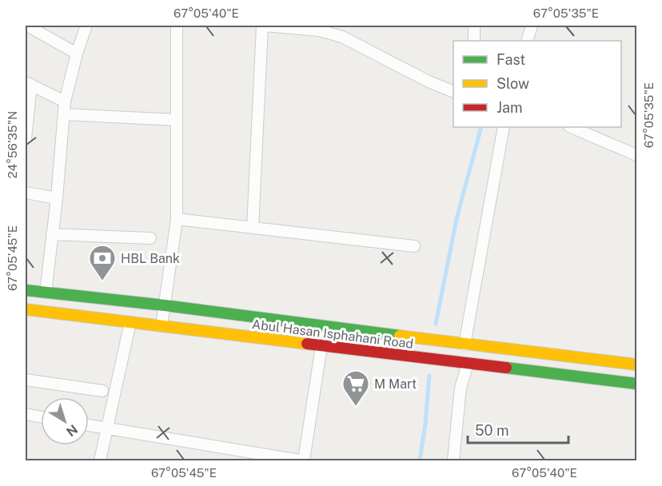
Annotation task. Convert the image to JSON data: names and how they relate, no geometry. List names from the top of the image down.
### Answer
{
  "streets": {
    "main road": ["Abul Hasan Isphahani Road"]
  },
  "places": {
    "bank": ["HBL Bank"],
    "supermarket": ["M Mart"]
  },
  "legend": ["Fast", "Slow", "Jam"],
  "scale_bar": "50 m",
  "north": "bottom right",
  "coordinates": [
    "67°05'40\"E",
    "67°05'35\"E",
    "24°56'35\"N",
    "67°05'45\"E"
  ]
}
